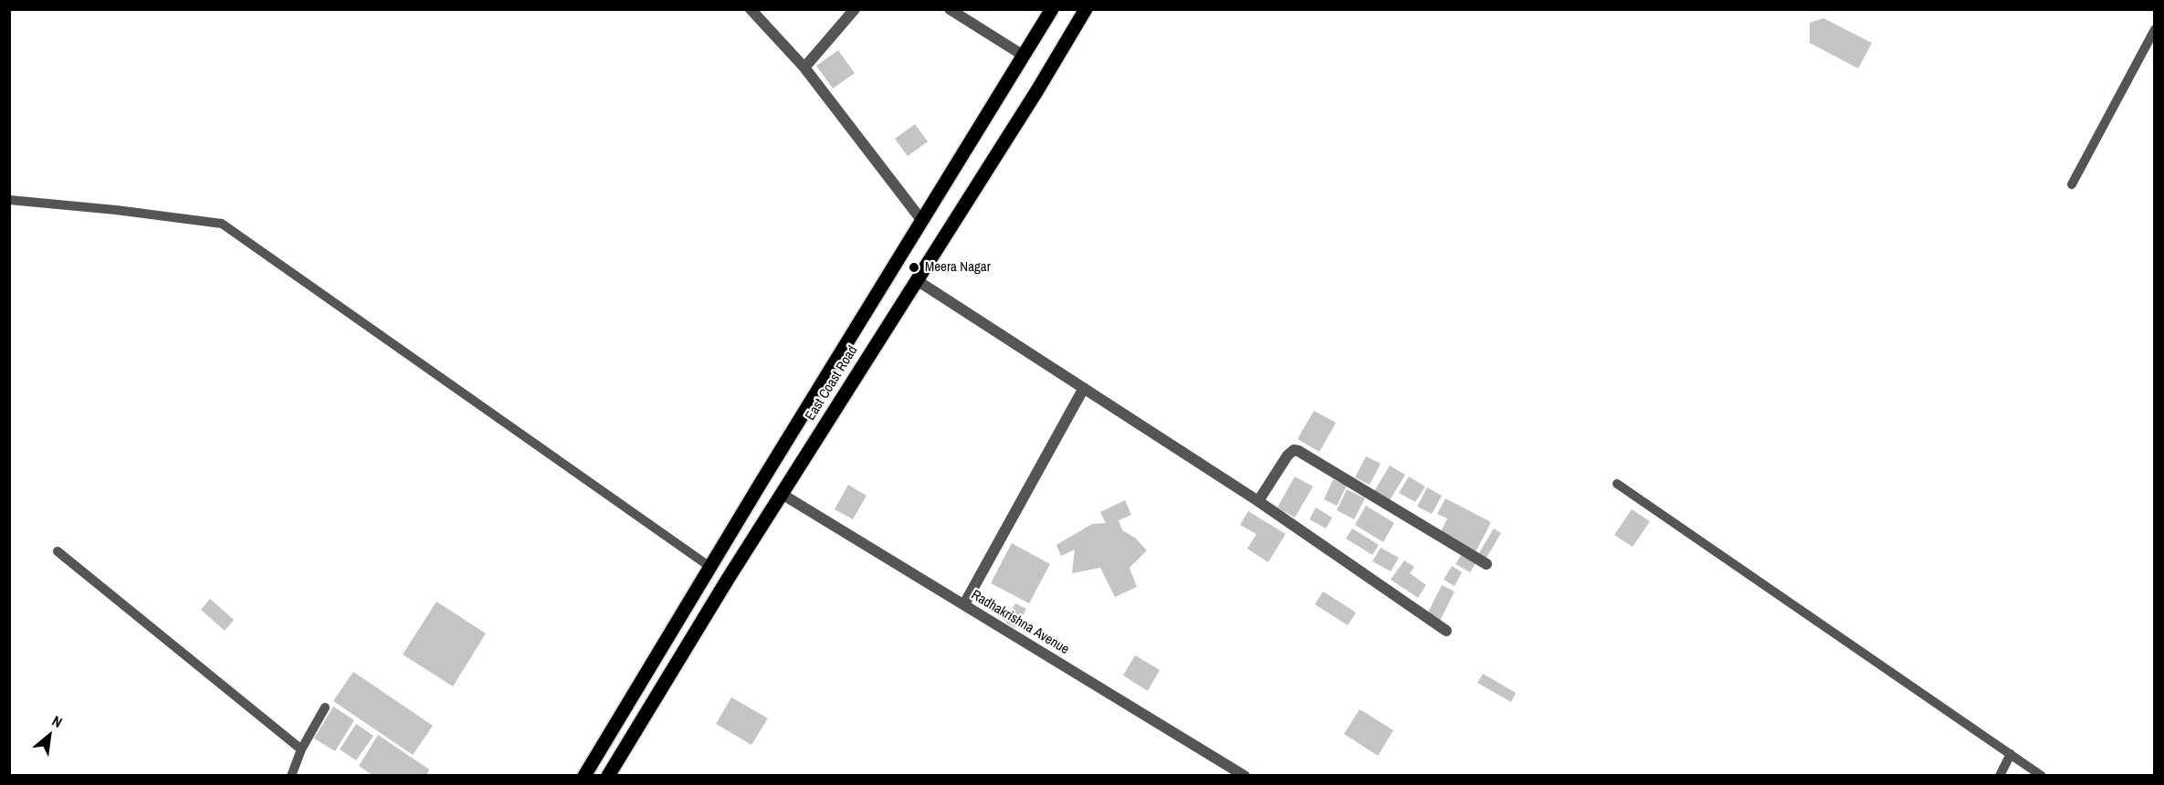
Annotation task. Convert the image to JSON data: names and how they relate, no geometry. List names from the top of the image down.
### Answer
{
  "streets": {
    "main road": ["East Coast Road"],
    "street": ["Radhakrishna Avenue"]
  },
  "crossings": [
    ["East Coast Road", "Radhakrishna Avenue"]
  ],
  "places": ["Meera Nagar"],
  "north": "top right"
}
